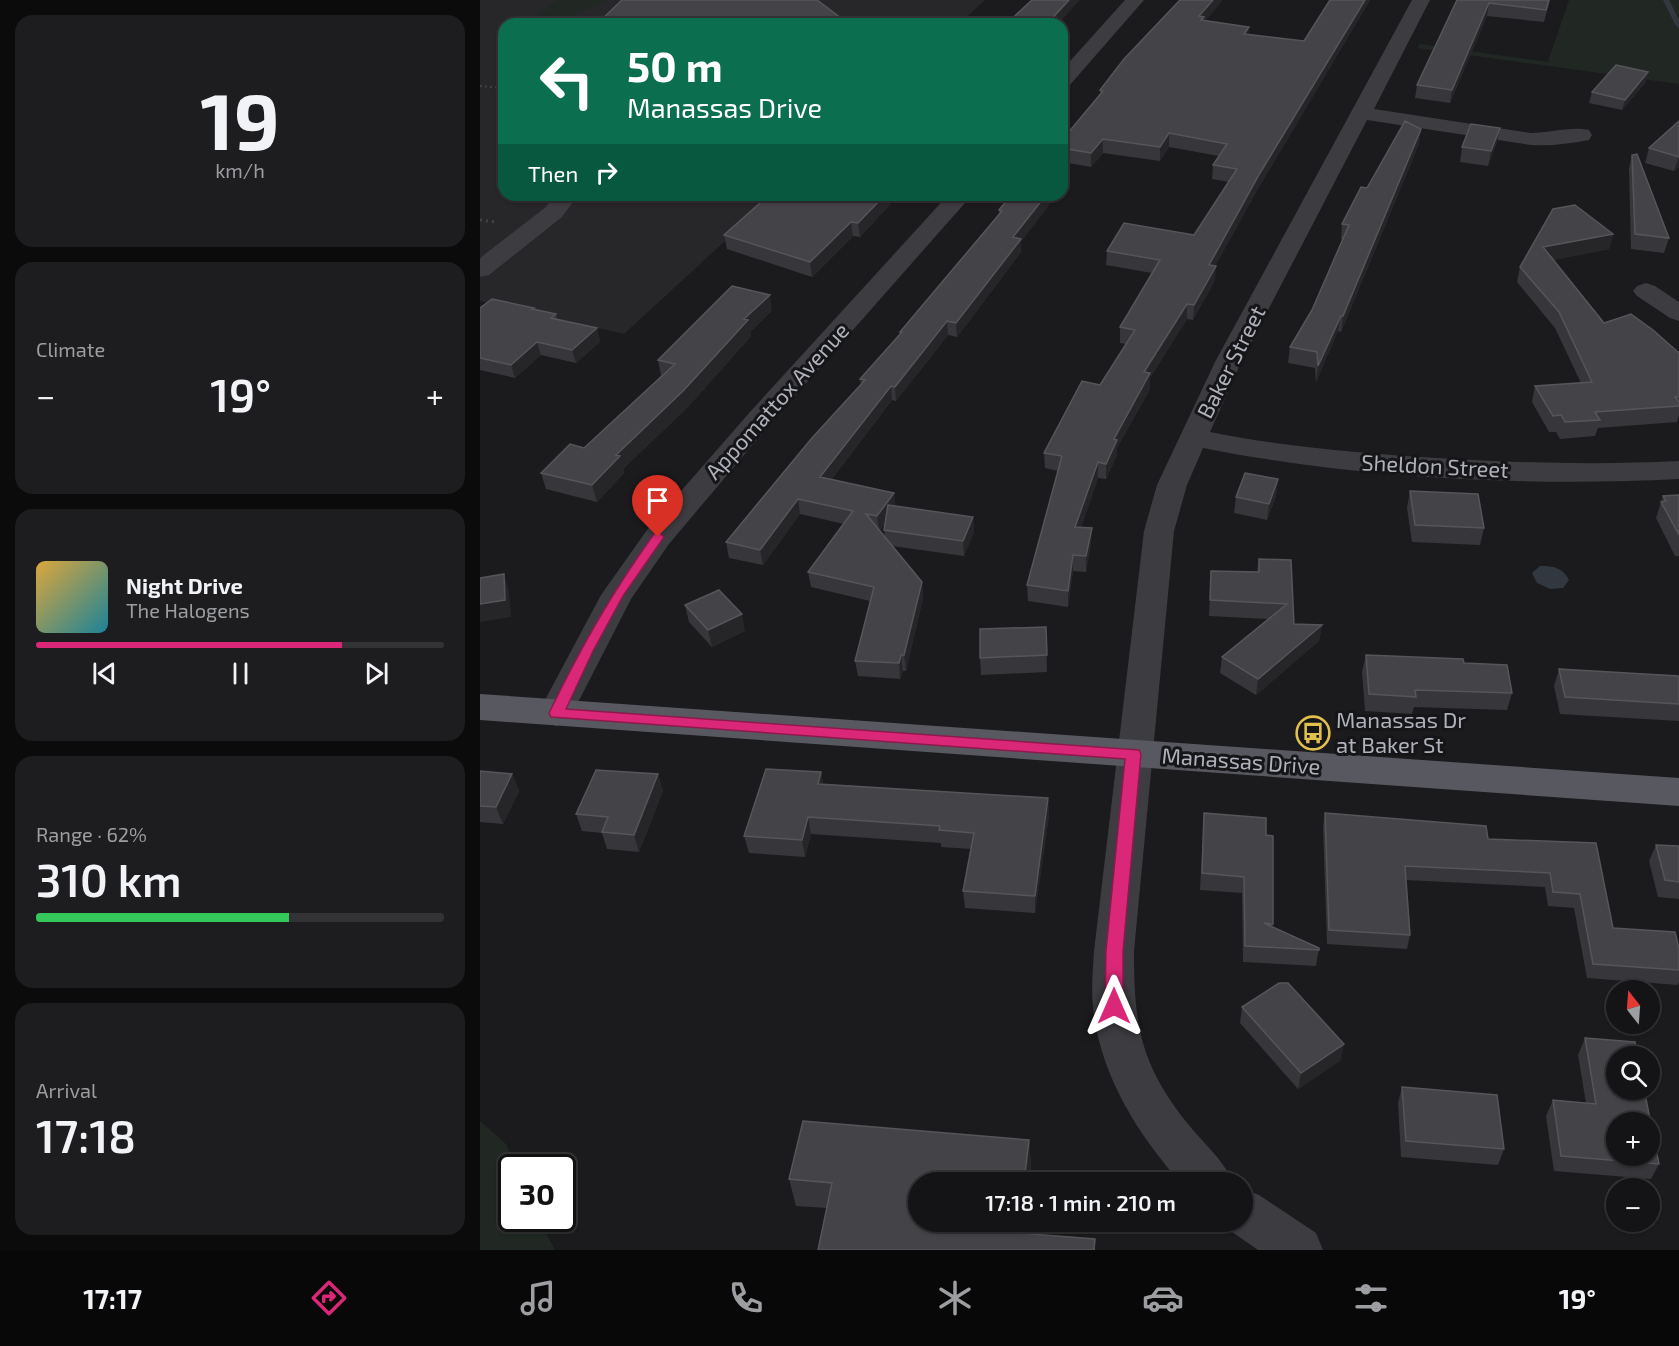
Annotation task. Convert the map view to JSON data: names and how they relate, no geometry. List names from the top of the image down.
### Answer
{
  "streets": {
    "main road": ["Manassas Drive"],
    "street": ["Baker Street", "Appomattox Avenue", "Sheldon Street"]
  },
  "crossings": [
    ["Baker Street", "Sheldon Street"],
    ["Baker Street", "Manassas Drive"],
    ["Appomattox Avenue", "Manassas Drive"]
  ],
  "places": {
    "bus stop": ["Manassas Dr at Baker St"]
  },
  "north": "top",
  "page": {
    "tile": [
      ["19", "km/h"],
      "Climate",
      ["Range · 62%", "310 km"],
      ["Arrival", "17:18"]
    ],
    "turn": ["50 m", "Manassas Drive"],
    "then": "Then",
    "heat": ["−", "19°", "+"],
    "song": ["Night Drive", "The Halogens"],
    "map_buttons": ["+", "−"],
    "limit": "30",
    "trip": "17:18 · 1 min · 210 m",
    "tabs": ["17:17", "19°"]
  }
}
